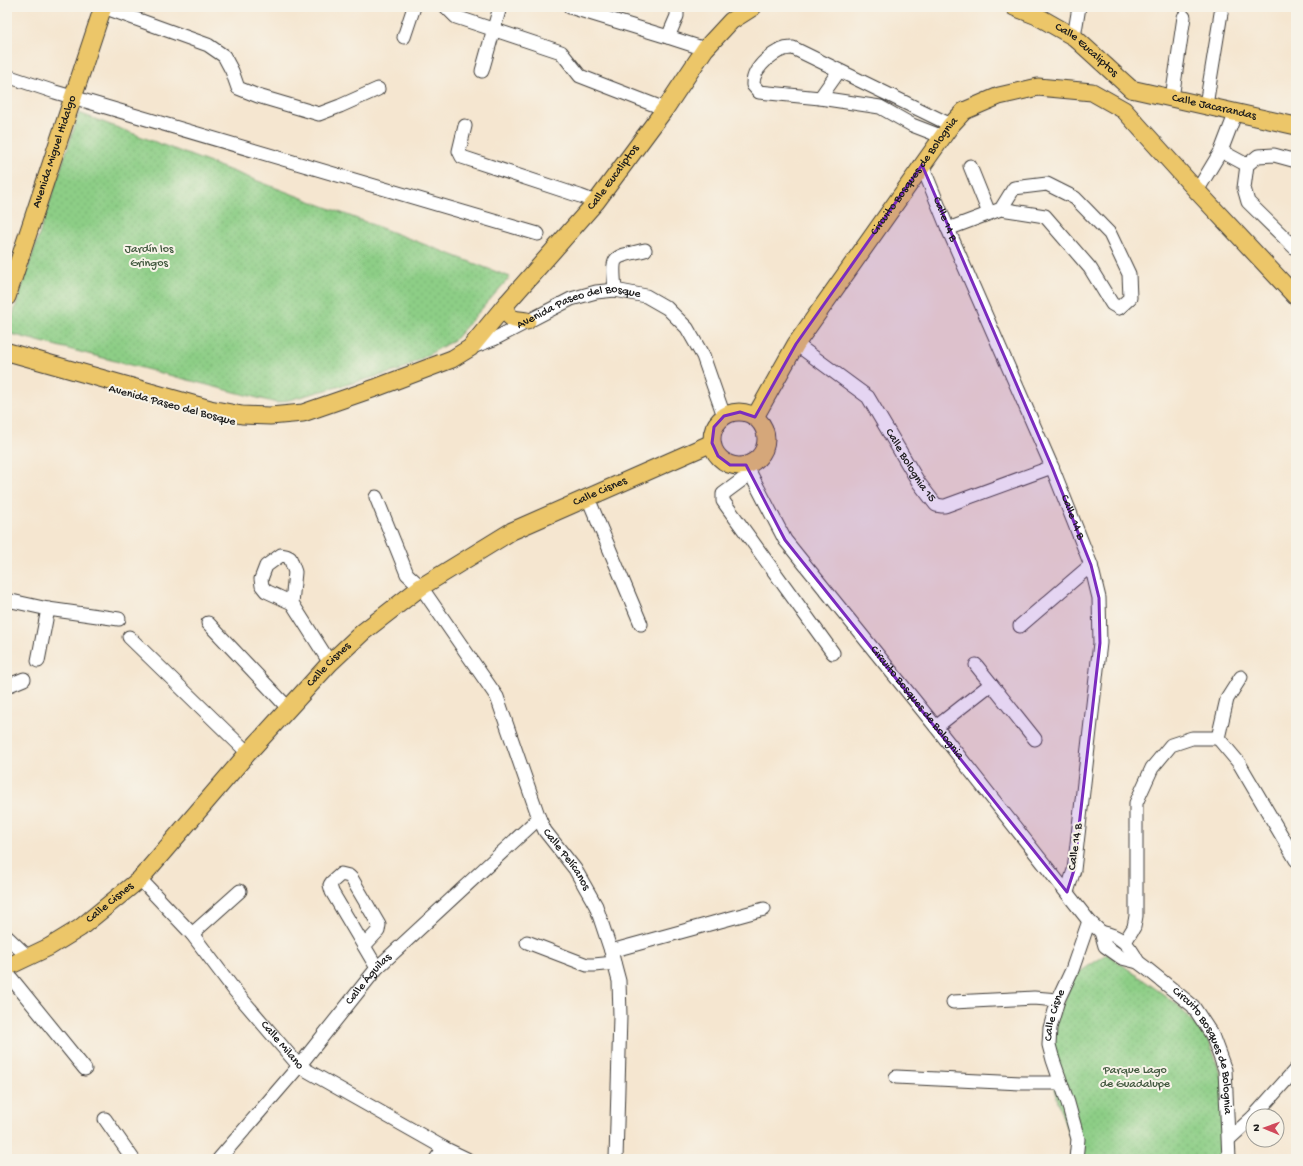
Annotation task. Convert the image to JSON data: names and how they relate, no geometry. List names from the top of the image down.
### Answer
{
  "streets": {
    "main road": [
      "Calle Eucaliptos",
      "Calle Jacarandas",
      "Avenida Miguel Hidalgo",
      "Circuito Bosques de Bolognia",
      "Avenida Paseo del Bosque",
      "Calle Cisnes"
    ],
    "street": [
      "Calle 14 B",
      "Calle Bolognia 15",
      "Calle Pelícanos",
      "Calle Águilas",
      "Calle Cisne",
      "Calle Milano"
    ]
  },
  "crossings": [
    ["Calle Eucaliptos", "Calle Jacarandas"],
    ["Calle Eucaliptos", "Avenida Paseo del Bosque"],
    ["Circuito Bosques de Bolognia", "Calle 14 B"],
    ["Circuito Bosques de Bolognia", "Avenida Paseo del Bosque"],
    ["Circuito Bosques de Bolognia", "Calle Bolognia 15"],
    ["Circuito Bosques de Bolognia", "Calle Cisnes"],
    ["Circuito Bosques de Bolognia", "Calle Cisne"],
    ["Calle 14 B", "Calle Bolognia 15"],
    ["Avenida Paseo del Bosque", "Calle Cisnes"],
    ["Calle Cisnes", "Calle Pelícanos"],
    ["Calle Cisnes", "Calle Milano"],
    ["Calle Pelícanos", "Calle Águilas"],
    ["Calle Águilas", "Calle Milano"]
  ],
  "parks": ["Jardín los Gringos", "Parque Lago de Guadalupe"],
  "north": "left"
}
